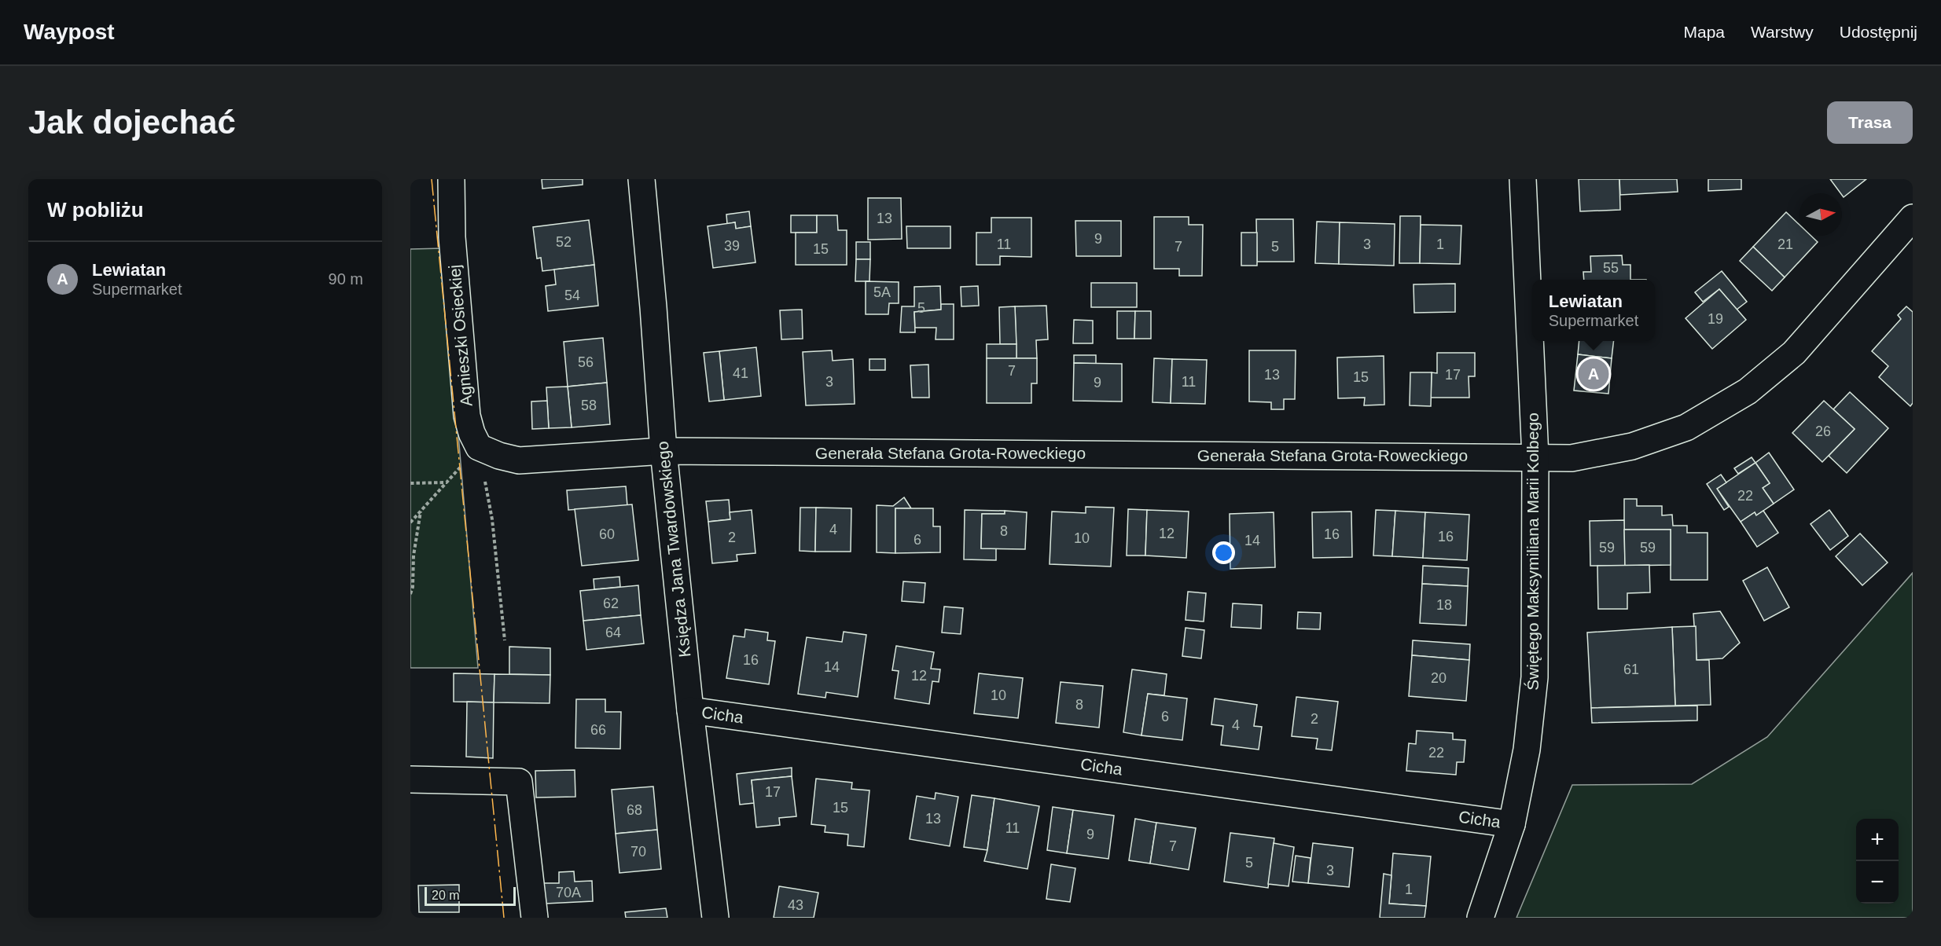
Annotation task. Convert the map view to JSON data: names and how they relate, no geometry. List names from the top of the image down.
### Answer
{
  "streets": {
    "street": [
      "Agnieszki Osieckiej",
      "Generała Stefana Grota-Roweckiego",
      "Księdza Jana Twardowskiego",
      "Świętego Maksymiliana Marii Kolbego",
      "Cicha"
    ]
  },
  "crossings": [
    ["Agnieszki Osieckiej", "Generała Stefana Grota-Roweckiego"],
    ["Generała Stefana Grota-Roweckiego", "Księdza Jana Twardowskiego"],
    ["Generała Stefana Grota-Roweckiego", "Świętego Maksymiliana Marii Kolbego"],
    ["Księdza Jana Twardowskiego", "Cicha"],
    ["Świętego Maksymiliana Marii Kolbego", "Cicha"]
  ],
  "house_numbers": [
    "13",
    "9",
    "52",
    "11",
    "3",
    "1",
    "21",
    "39",
    "7",
    "5",
    "15",
    "55",
    "5A",
    "54",
    "5",
    "19",
    "56",
    "7",
    "41",
    "13",
    "17",
    "15",
    "3",
    "11",
    "9",
    "58",
    "26",
    "22",
    "4",
    "8",
    "12",
    "60",
    "16",
    "16",
    "2",
    "10",
    "6",
    "14",
    "59",
    "59",
    "62",
    "18",
    "64",
    "16",
    "14",
    "61",
    "12",
    "20",
    "10",
    "8",
    "6",
    "2",
    "4",
    "66",
    "22",
    "17",
    "15",
    "68",
    "13",
    "11",
    "9",
    "7",
    "70",
    "5",
    "3",
    "1",
    "70A",
    "43"
  ],
  "scale_bar": "20 m",
  "north": "right",
  "page": {
    "header": "Waypost",
    "nav": ["Mapa", "Warstwy", "Udostępnij"],
    "buttons": "Trasa",
    "title": "Jak dojechać",
    "heading": "W pobliżu",
    "list": [
      {
        "mark": "A",
        "name": "Lewiatan",
        "note": "Supermarket",
        "value": "90 m"
      }
    ],
    "popup": ["Lewiatan", "Supermarket"],
    "pins": "A",
    "map_buttons": ["+", "−"],
    "scale": "20 m"
  }
}
